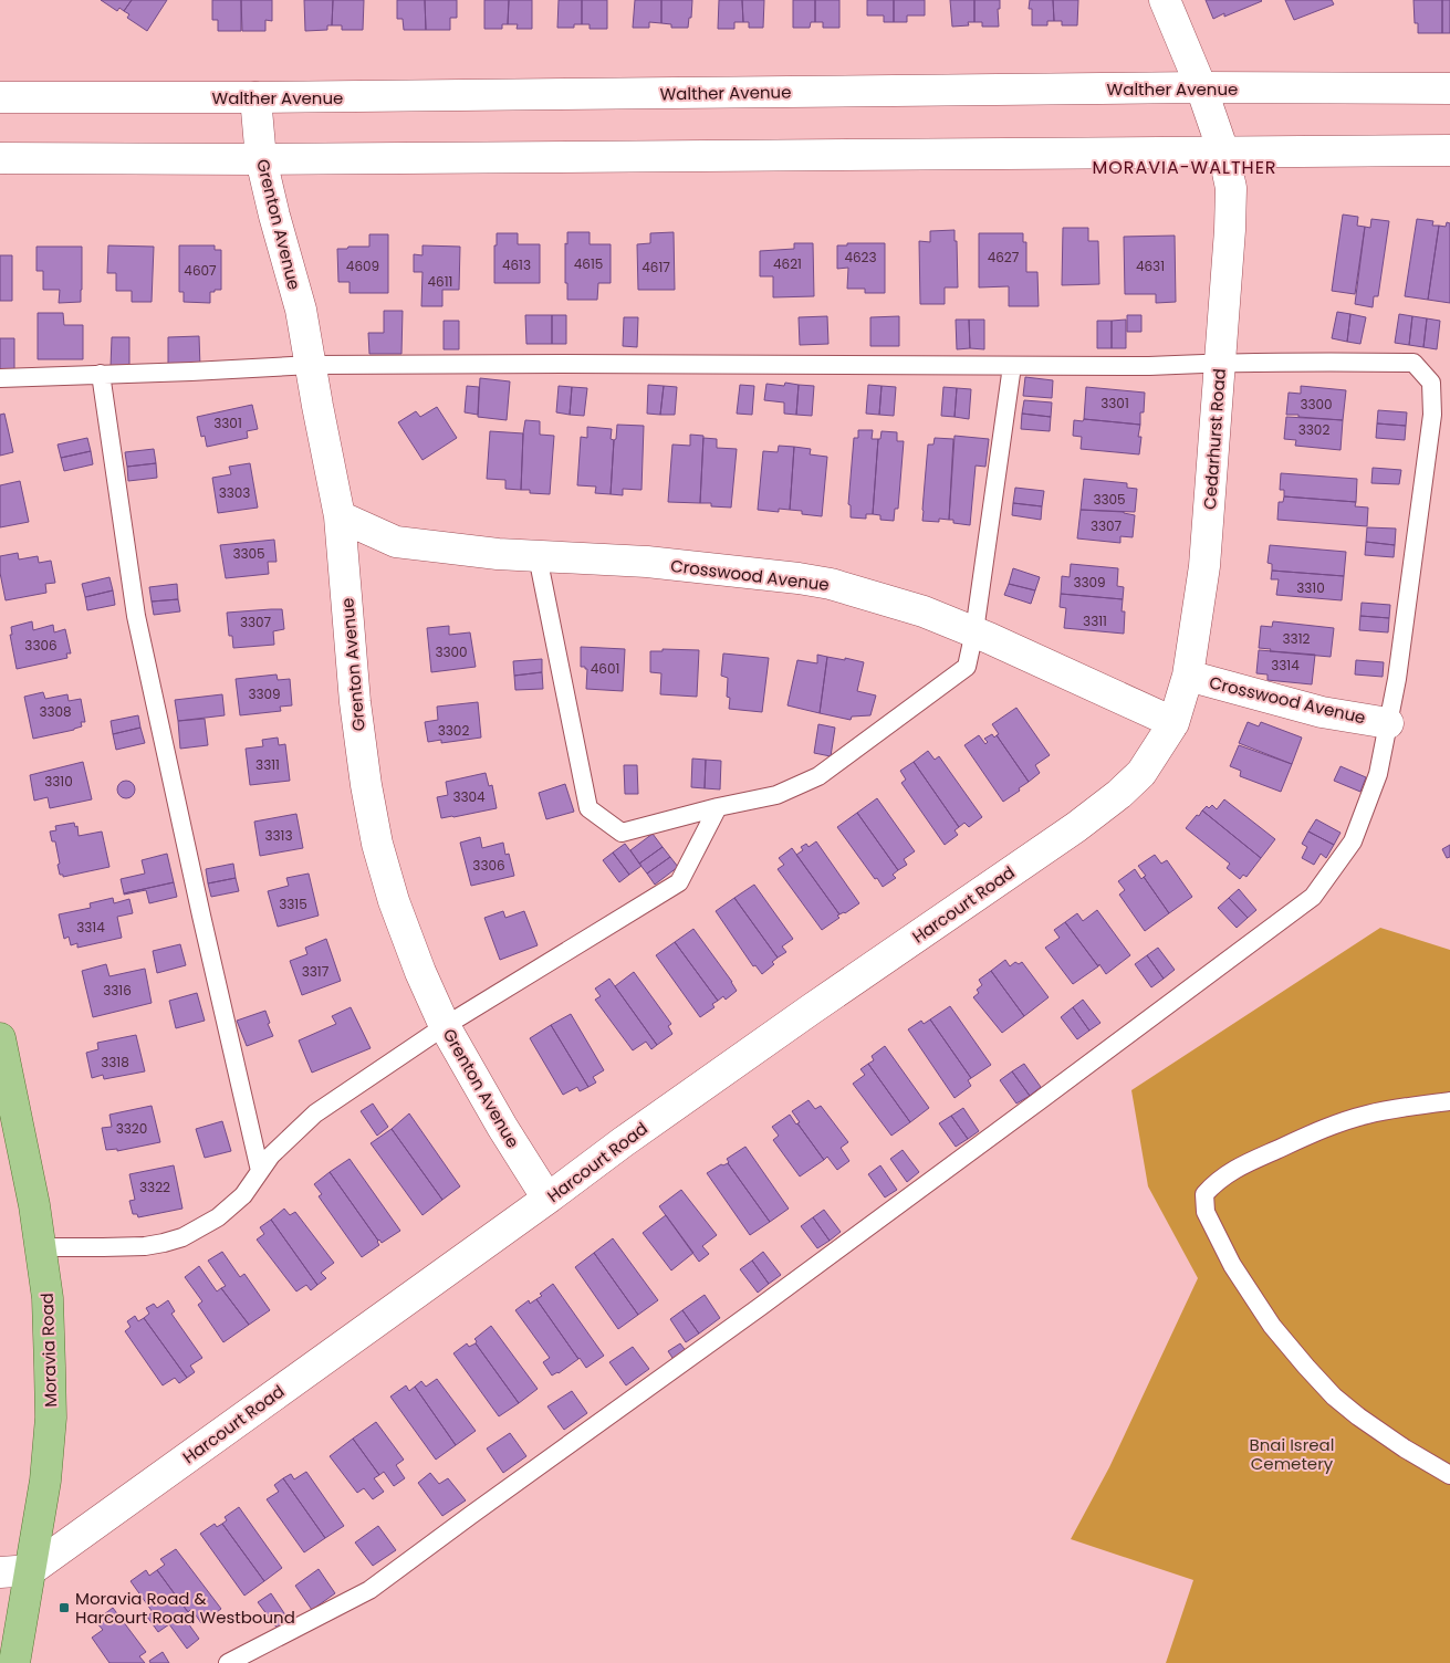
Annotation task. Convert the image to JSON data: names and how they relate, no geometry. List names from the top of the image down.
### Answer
{
  "streets": {
    "main road": ["Moravia Road"],
    "street": [
      "Walther Avenue",
      "Grenton Avenue",
      "Cedarhurst Road",
      "Crosswood Avenue",
      "Harcourt Road"
    ]
  },
  "crossings": [
    ["Walther Avenue", "Grenton Avenue"],
    ["Walther Avenue", "Cedarhurst Road"],
    ["Grenton Avenue", "Crosswood Avenue"],
    ["Grenton Avenue", "Harcourt Road"],
    ["Cedarhurst Road", "Crosswood Avenue"],
    ["Cedarhurst Road", "Harcourt Road"],
    ["Crosswood Avenue", "Harcourt Road"],
    ["Harcourt Road", "Moravia Road"]
  ],
  "districts": ["MORAVIA-WALTHER"],
  "parks": ["Bnai Isreal Cemetery"],
  "places": {
    "transit": ["Moravia Road & Harcourt Road Westbound"]
  },
  "house_numbers": [
    "4623",
    "4627",
    "4615",
    "4621",
    "4613",
    "4609",
    "4631",
    "4617",
    "4607",
    "4611",
    "3301",
    "3300",
    "3301",
    "3302",
    "3303",
    "3305",
    "3307",
    "3305",
    "3309",
    "3310",
    "3311",
    "3307",
    "3312",
    "3306",
    "3300",
    "3314",
    "4601",
    "3309",
    "3308",
    "3302",
    "3311",
    "3310",
    "3304",
    "3313",
    "3306",
    "3315",
    "3314",
    "3317",
    "3316",
    "3318",
    "3320",
    "3322"
  ]
}
